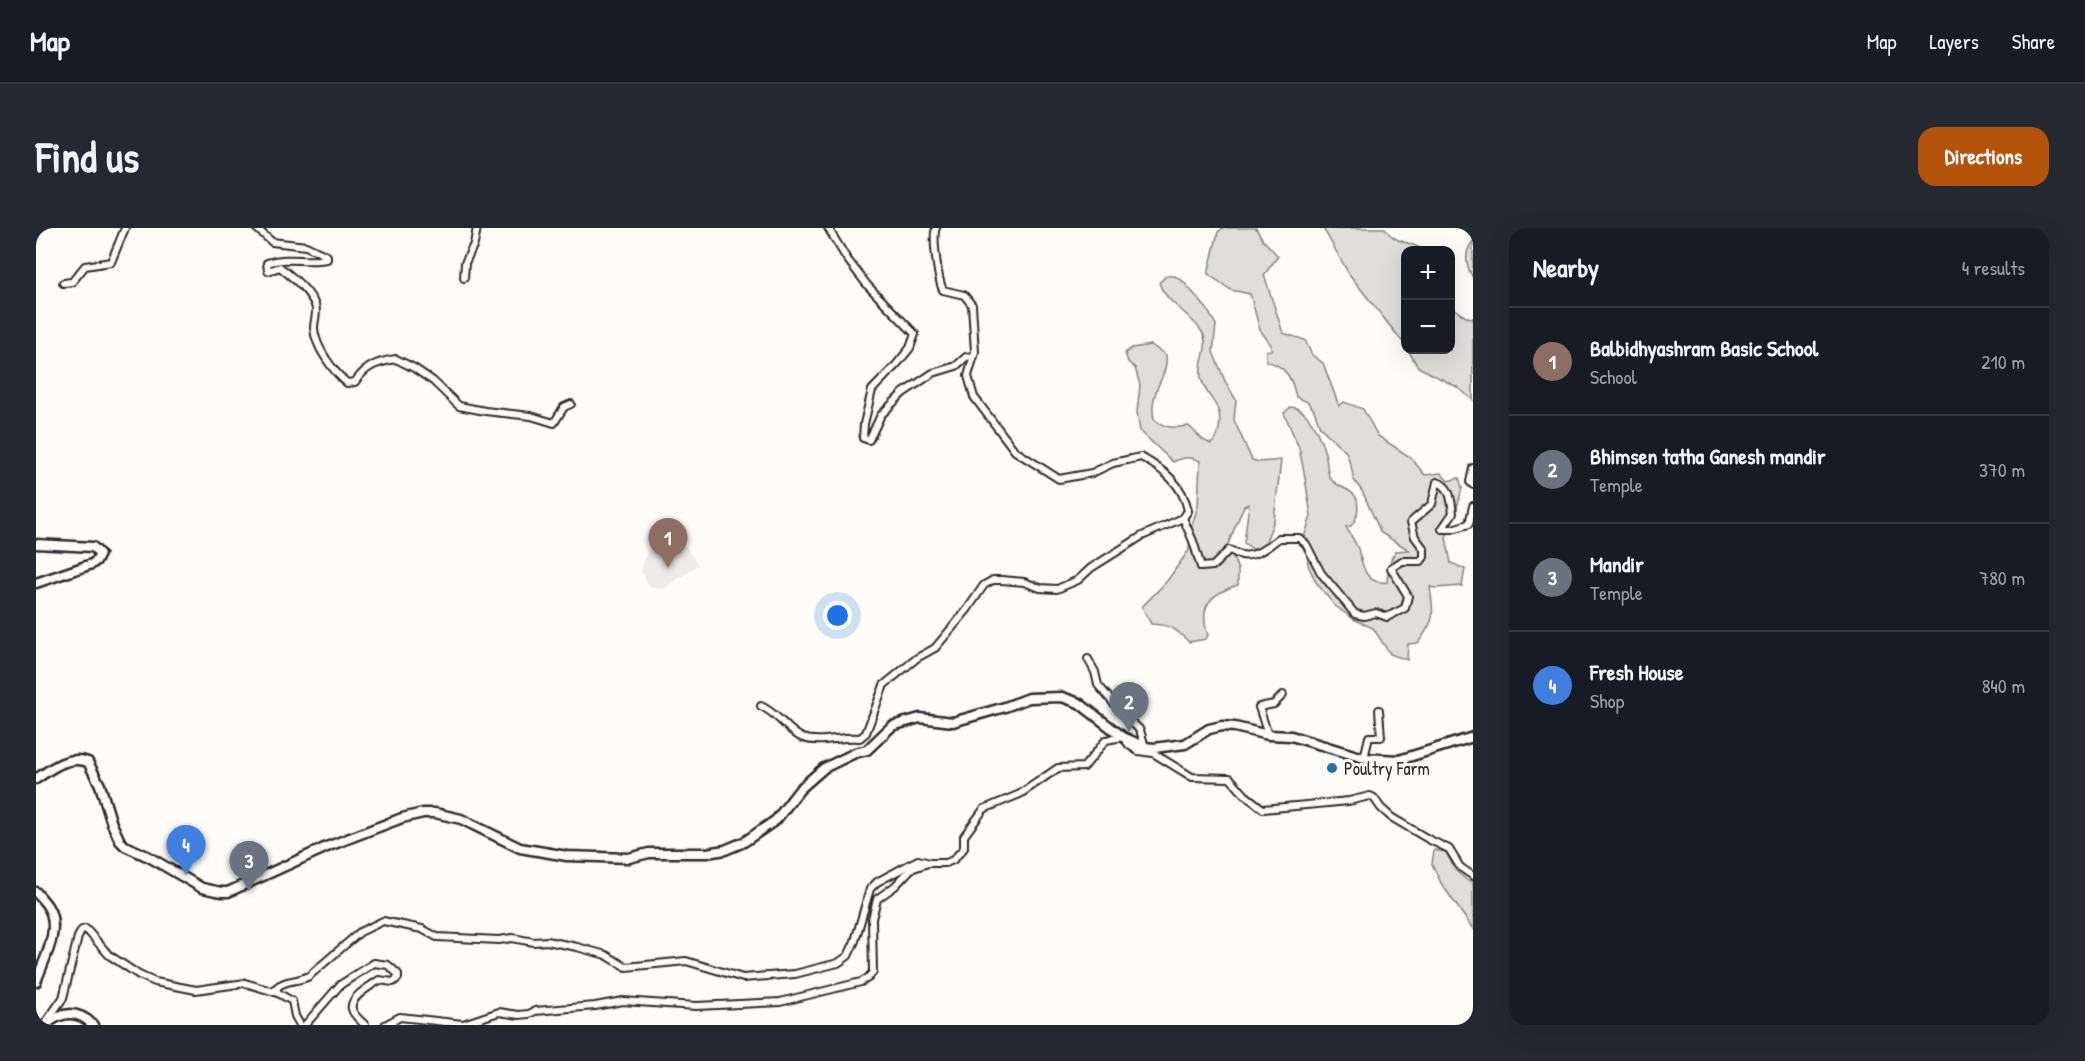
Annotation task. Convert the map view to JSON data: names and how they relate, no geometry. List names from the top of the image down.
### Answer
{
  "places": ["Poultry Farm"],
  "page": {
    "header": "Map",
    "nav": ["Map", "Layers", "Share"],
    "buttons": "Directions",
    "title": "Find us",
    "heading": ["Nearby", "4 results"],
    "map_buttons": ["+", "−"],
    "list": [
      {
        "mark": "1",
        "name": "Balbidhyashram Basic School",
        "note": "School",
        "value": "210 m"
      },
      {
        "mark": "2",
        "name": "Bhimsen tatha Ganesh mandir",
        "note": "Temple",
        "value": "370 m"
      },
      {
        "mark": "3",
        "name": "Mandir",
        "note": "Temple",
        "value": "780 m"
      },
      {
        "mark": "4",
        "name": "Fresh House",
        "note": "Shop",
        "value": "840 m"
      }
    ],
    "pins": [
      "1",
      "2",
      "4",
      "3"
    ]
  }
}
